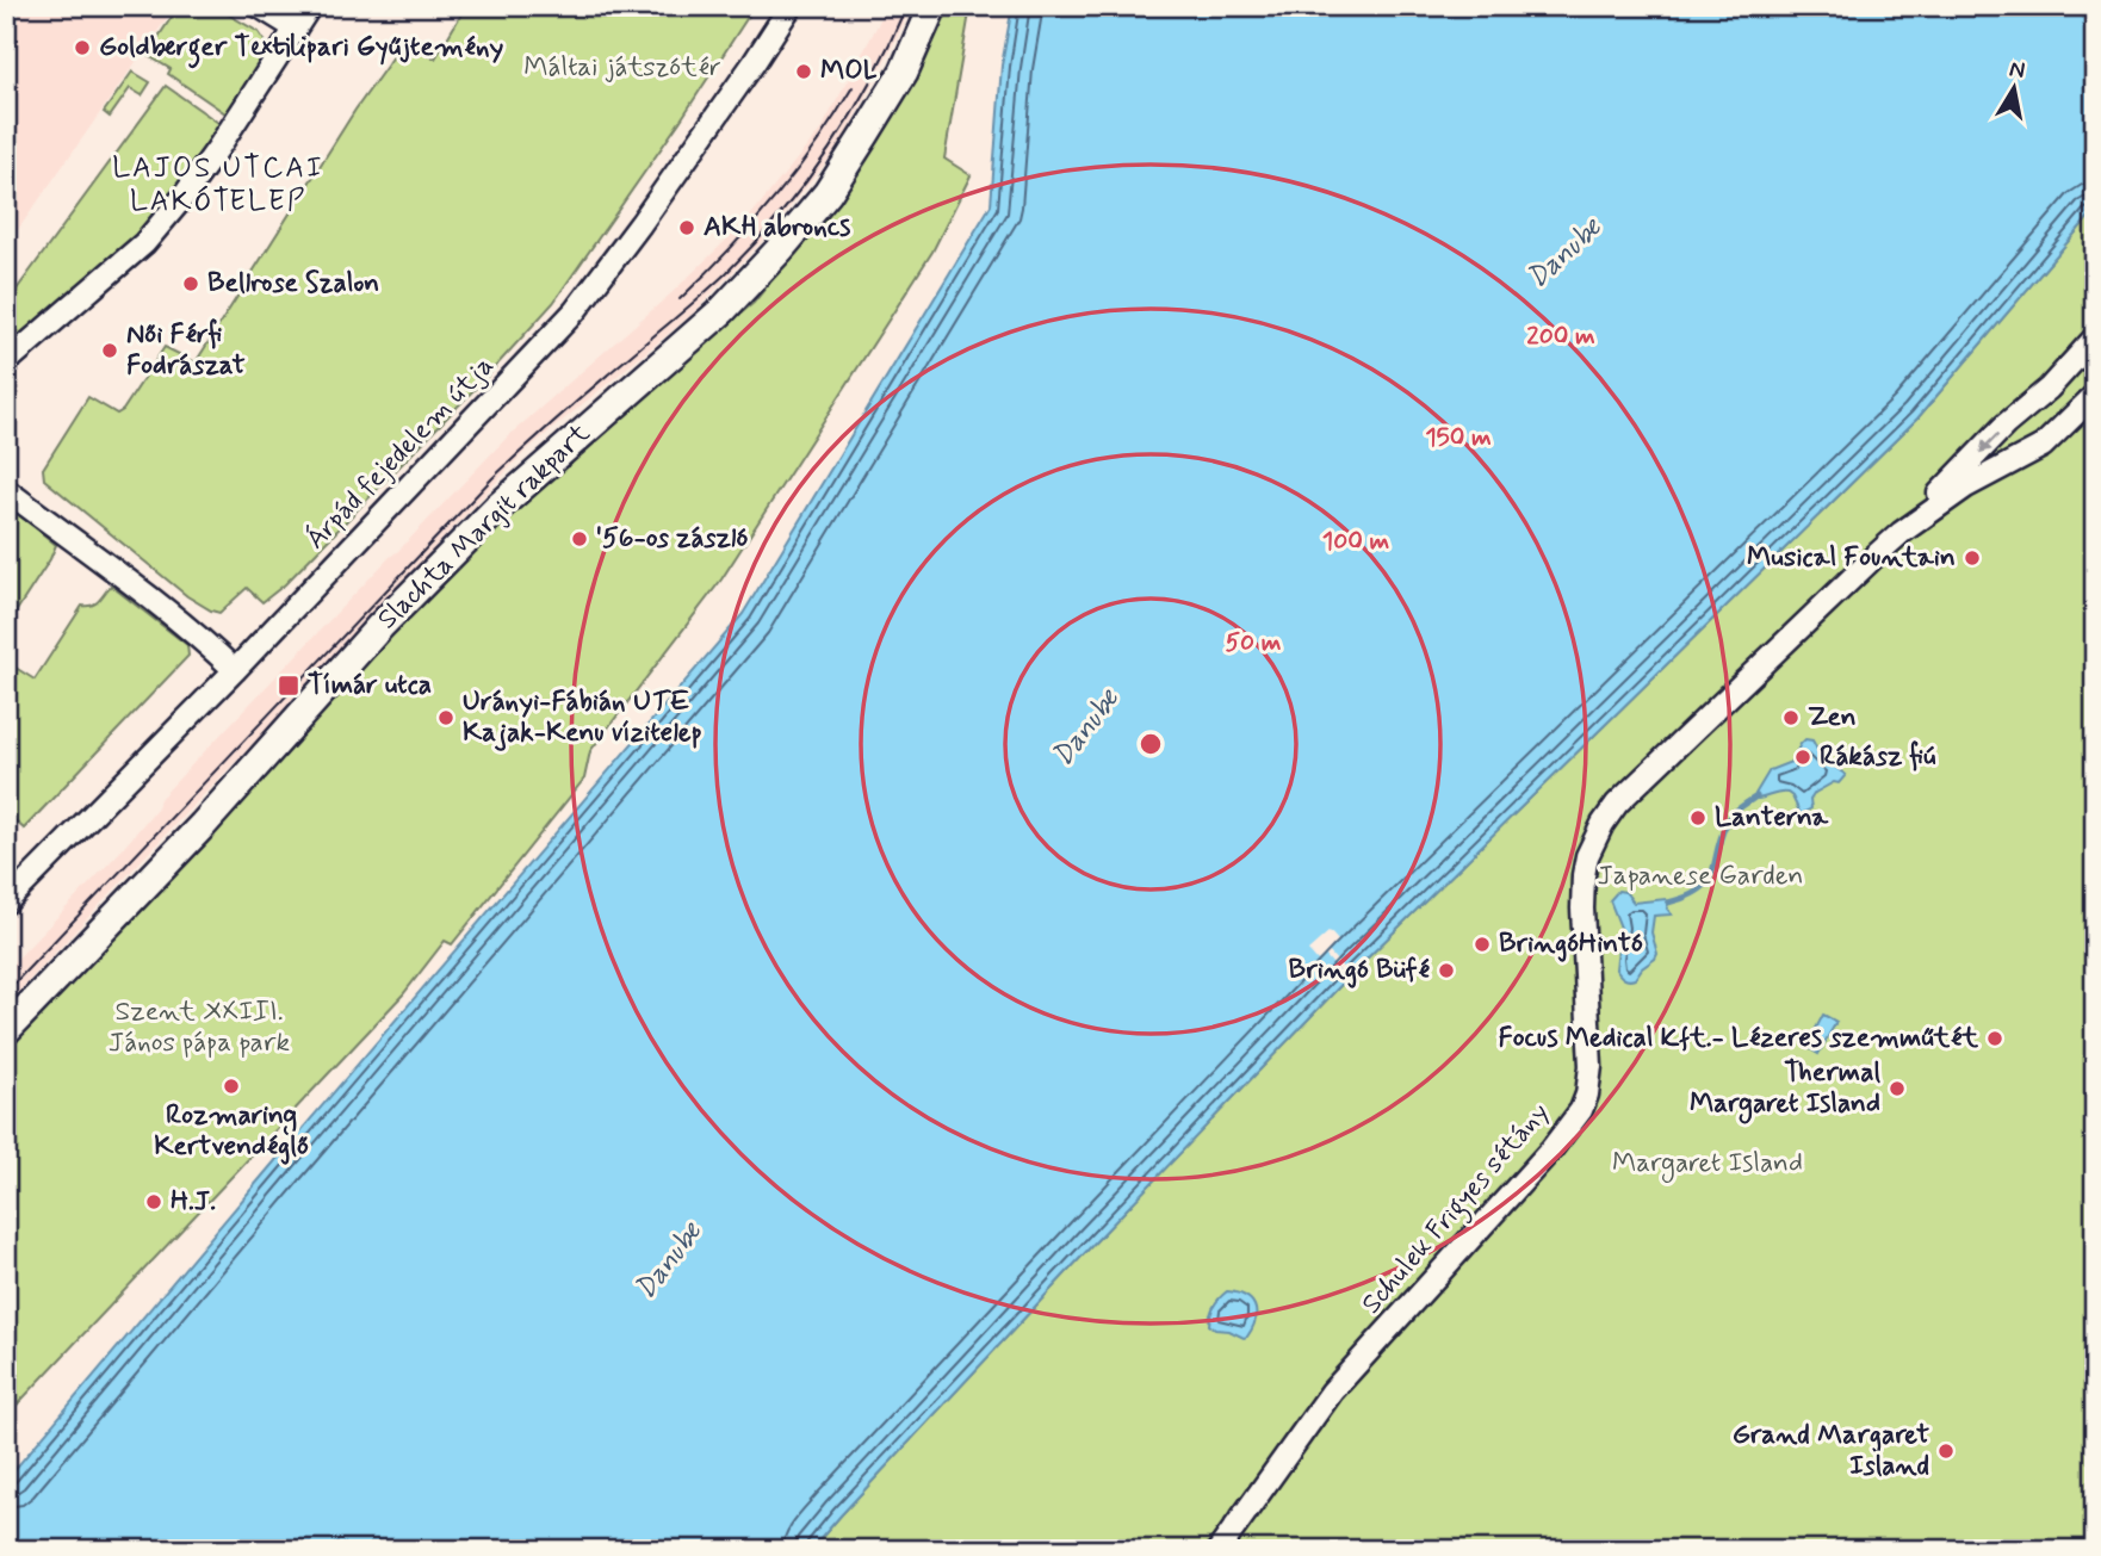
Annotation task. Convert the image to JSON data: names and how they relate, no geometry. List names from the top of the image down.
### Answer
{
  "streets": {
    "main road": ["Slachta Margit rakpart"],
    "street": ["Árpád fejedelem útja", "Schulek Frigyes sétány"]
  },
  "districts": ["LAJOS UTCAI LAKÓTELEP"],
  "water": ["Danube"],
  "parks": [
    "Máltai játszótér",
    "Japanese Garden",
    "Szent XXIII. János pápa park",
    "Margaret Island"
  ],
  "places": {
    "other": [
      "Goldberger Textilipari Gyűjtemény",
      "MOL",
      "AKH abroncs",
      "Bellrose Szalon",
      "Női Férfi Fodrászat",
      "'56-os zászló",
      "Musical Fountain",
      "Urányi-Fábián UTE Kajak-Kenu vízitelep",
      "Zen",
      "Rákász fiú",
      "Lanterna",
      "BringóHintó",
      "Bringó Büfé",
      "Focus Medical Kft.- Lézeres szemműtét",
      "Rozmaring Kertvendéglő",
      "Thermal Margaret Island",
      "H.J.",
      "Grand Margaret Island"
    ],
    "transit": ["Tímár utca"]
  },
  "north": "top",
  "rings": [
    "200 m",
    "150 m",
    "100 m",
    "50 m"
  ]
}
